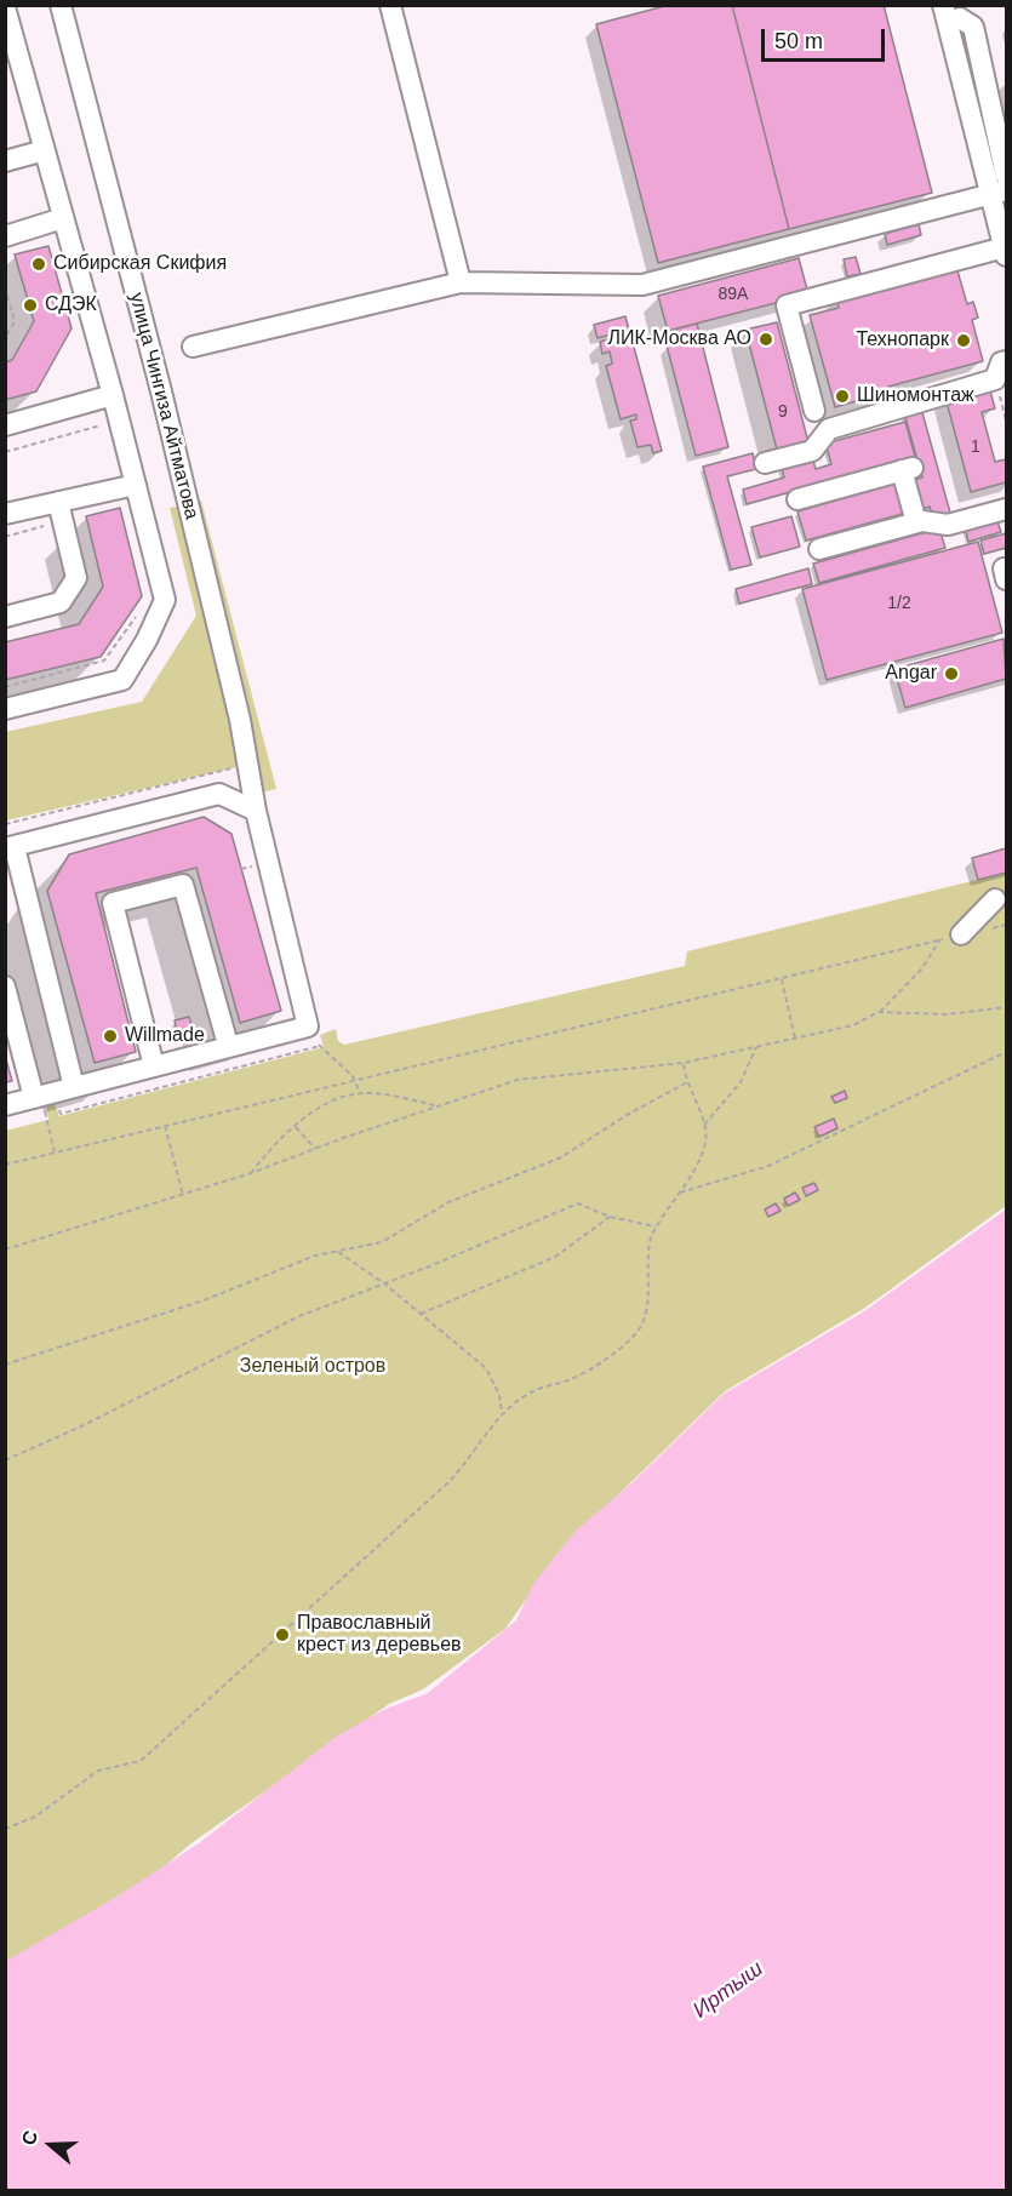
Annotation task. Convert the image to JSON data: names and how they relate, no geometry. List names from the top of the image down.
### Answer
{
  "streets": {
    "street": ["улица Чингиза Айтматова"]
  },
  "water": ["Иртыш"],
  "parks": ["Зеленый остров"],
  "places": [
    "Сибирская Скифия",
    "СДЭК",
    "ЛИК-Москва АО",
    "Технопарк",
    "Шиномонтаж",
    "Angar",
    "Willmade",
    "Православный крест из деревьев"
  ],
  "house_numbers": [
    "89А",
    "9",
    "1",
    "1/2"
  ],
  "scale_bar": "50 m",
  "north": "left"
}
